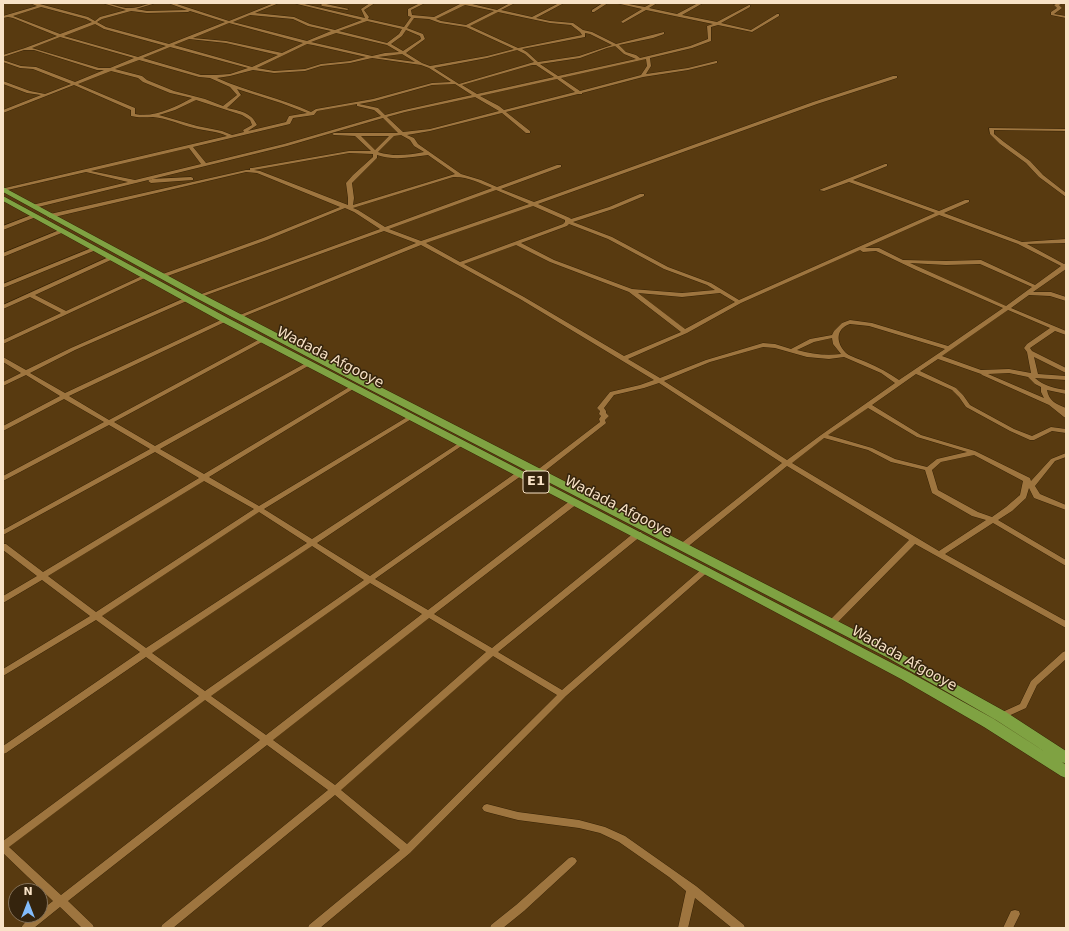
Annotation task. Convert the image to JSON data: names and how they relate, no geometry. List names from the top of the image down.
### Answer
{
  "streets": {
    "highway": ["Wadada Afgooye", "E1"]
  },
  "north": "top"
}
